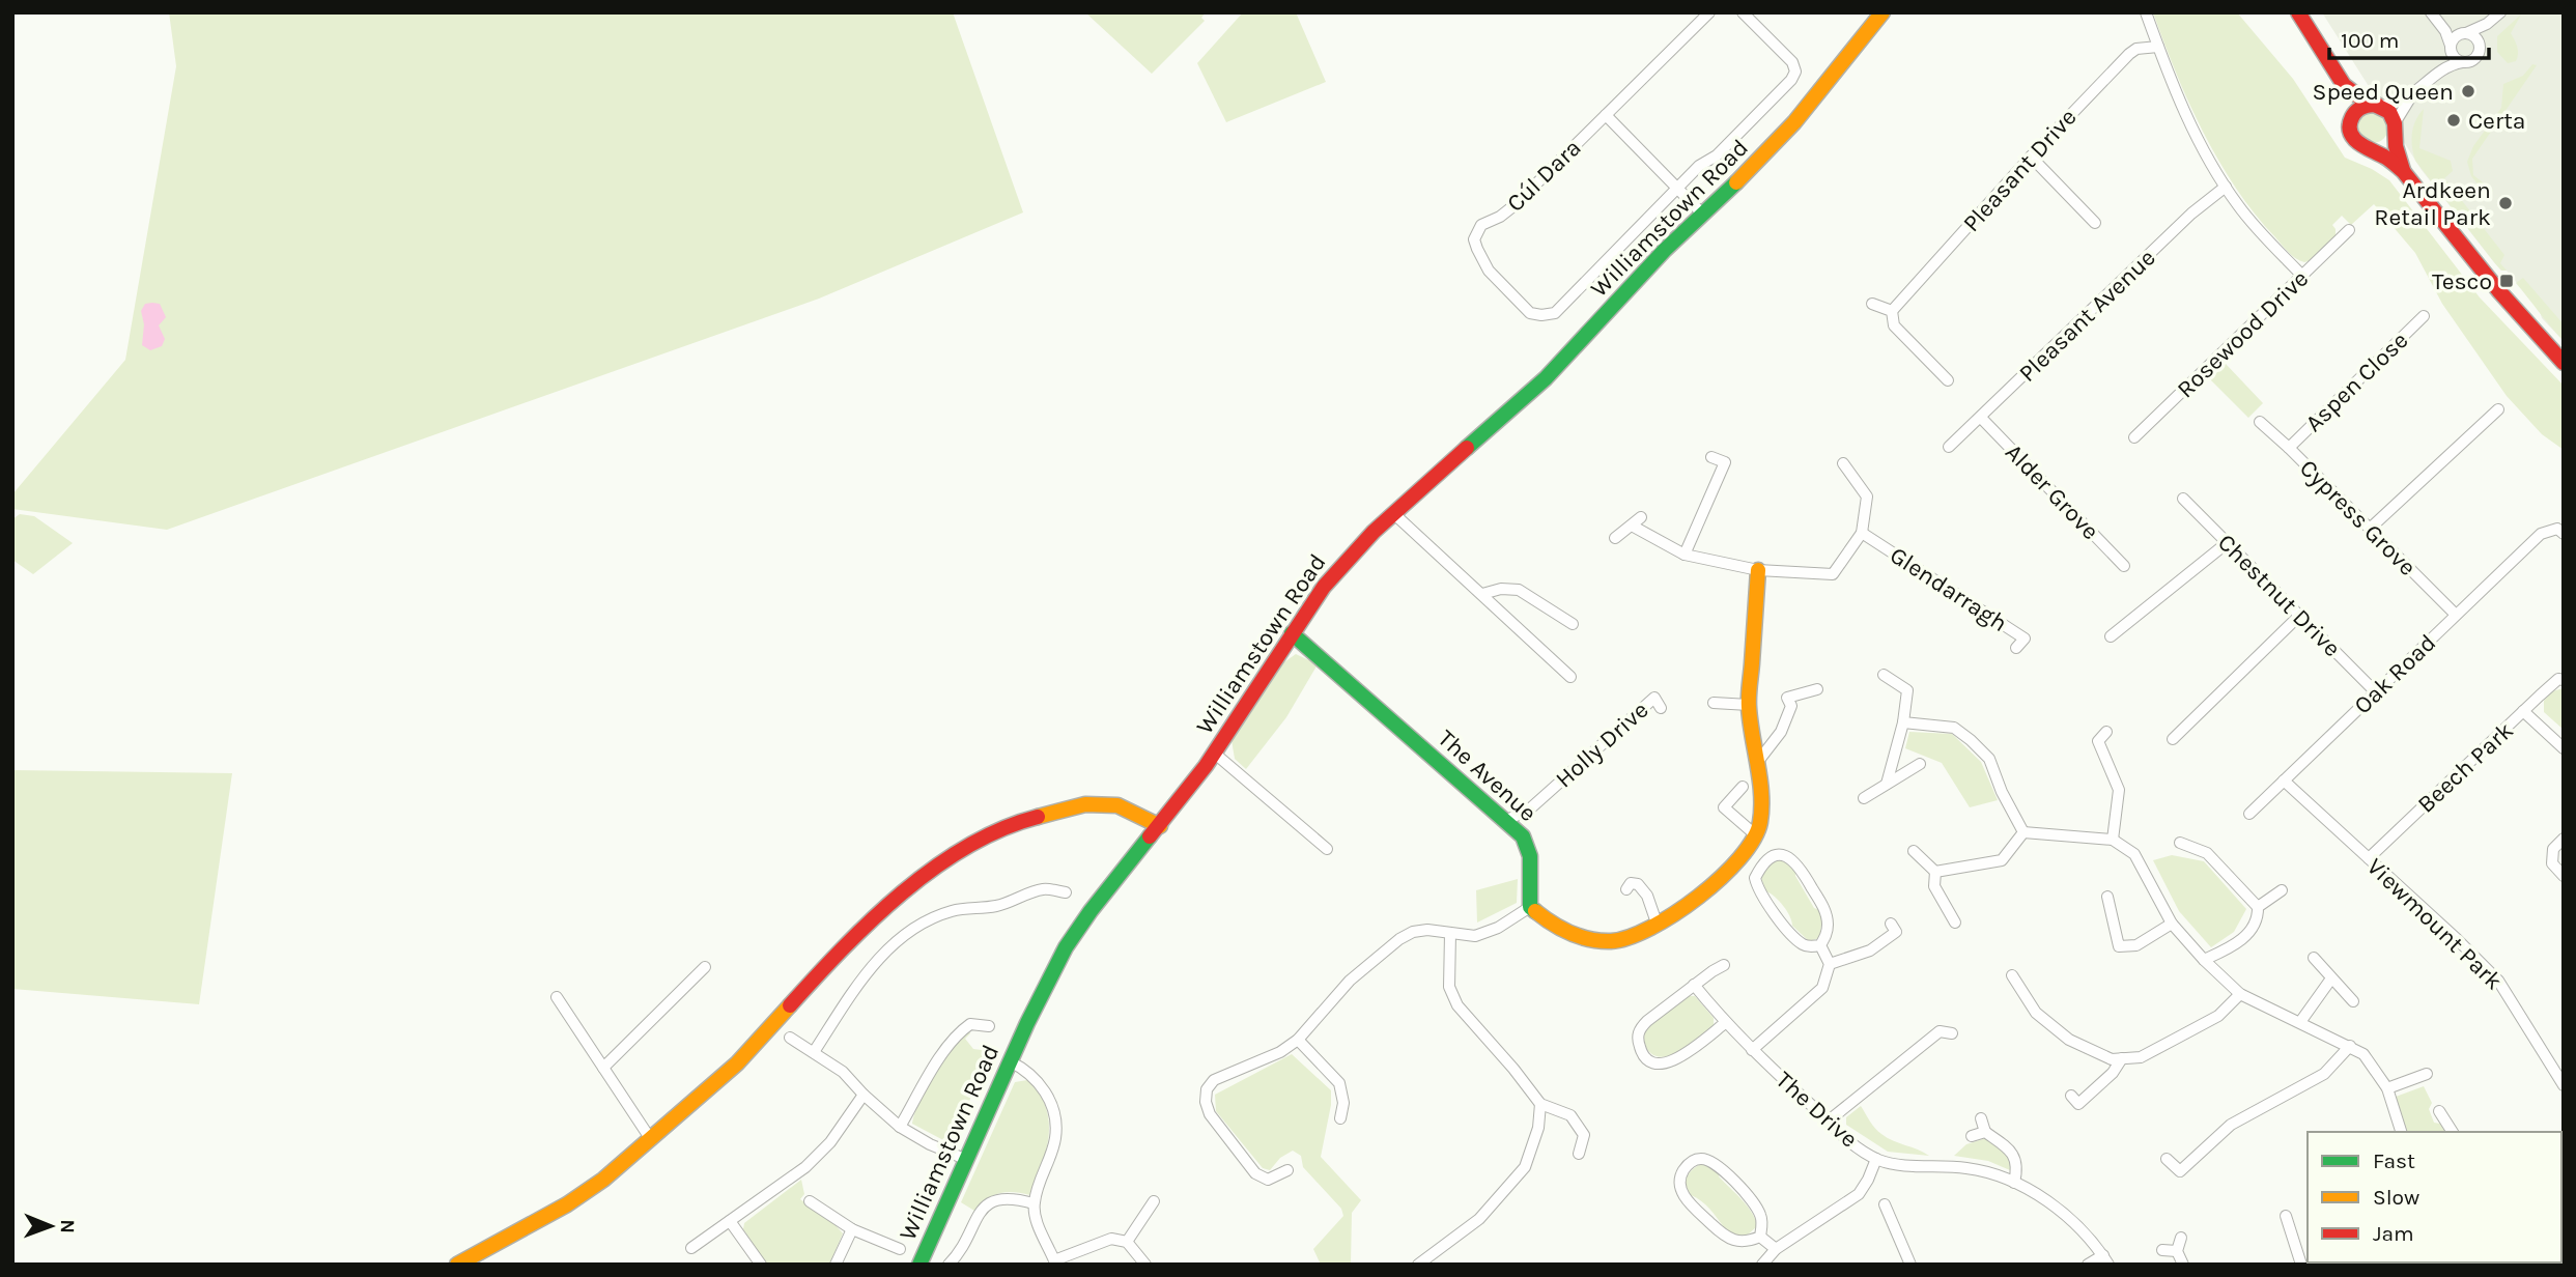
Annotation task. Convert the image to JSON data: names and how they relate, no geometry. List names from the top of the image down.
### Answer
{
  "streets": {
    "street": [
      "Pleasant Drive",
      "Cúl Dara",
      "Williamstown Road",
      "Pleasant Avenue",
      "Rosewood Drive",
      "Aspen Close",
      "Alder Grove",
      "Cypress Grove",
      "Glendarragh",
      "Chestnut Drive",
      "Oak Road",
      "Holly Drive",
      "Beech Park",
      "The Avenue",
      "Viewmount Park",
      "The Drive"
    ]
  },
  "crossings": [
    ["Williamstown Road", "The Avenue"],
    ["Pleasant Avenue", "Alder Grove"],
    ["Aspen Close", "Cypress Grove"],
    ["Cypress Grove", "Oak Road"],
    ["Chestnut Drive", "Oak Road"],
    ["Oak Road", "Viewmount Park"],
    ["Holly Drive", "The Avenue"],
    ["Beech Park", "Viewmount Park"]
  ],
  "places": {
    "other": ["Speed Queen", "Certa", "Ardkeen Retail Park"],
    "transit": ["Tesco"]
  },
  "legend": ["Fast", "Slow", "Jam"],
  "scale_bar": "100 m",
  "north": "right"
}
